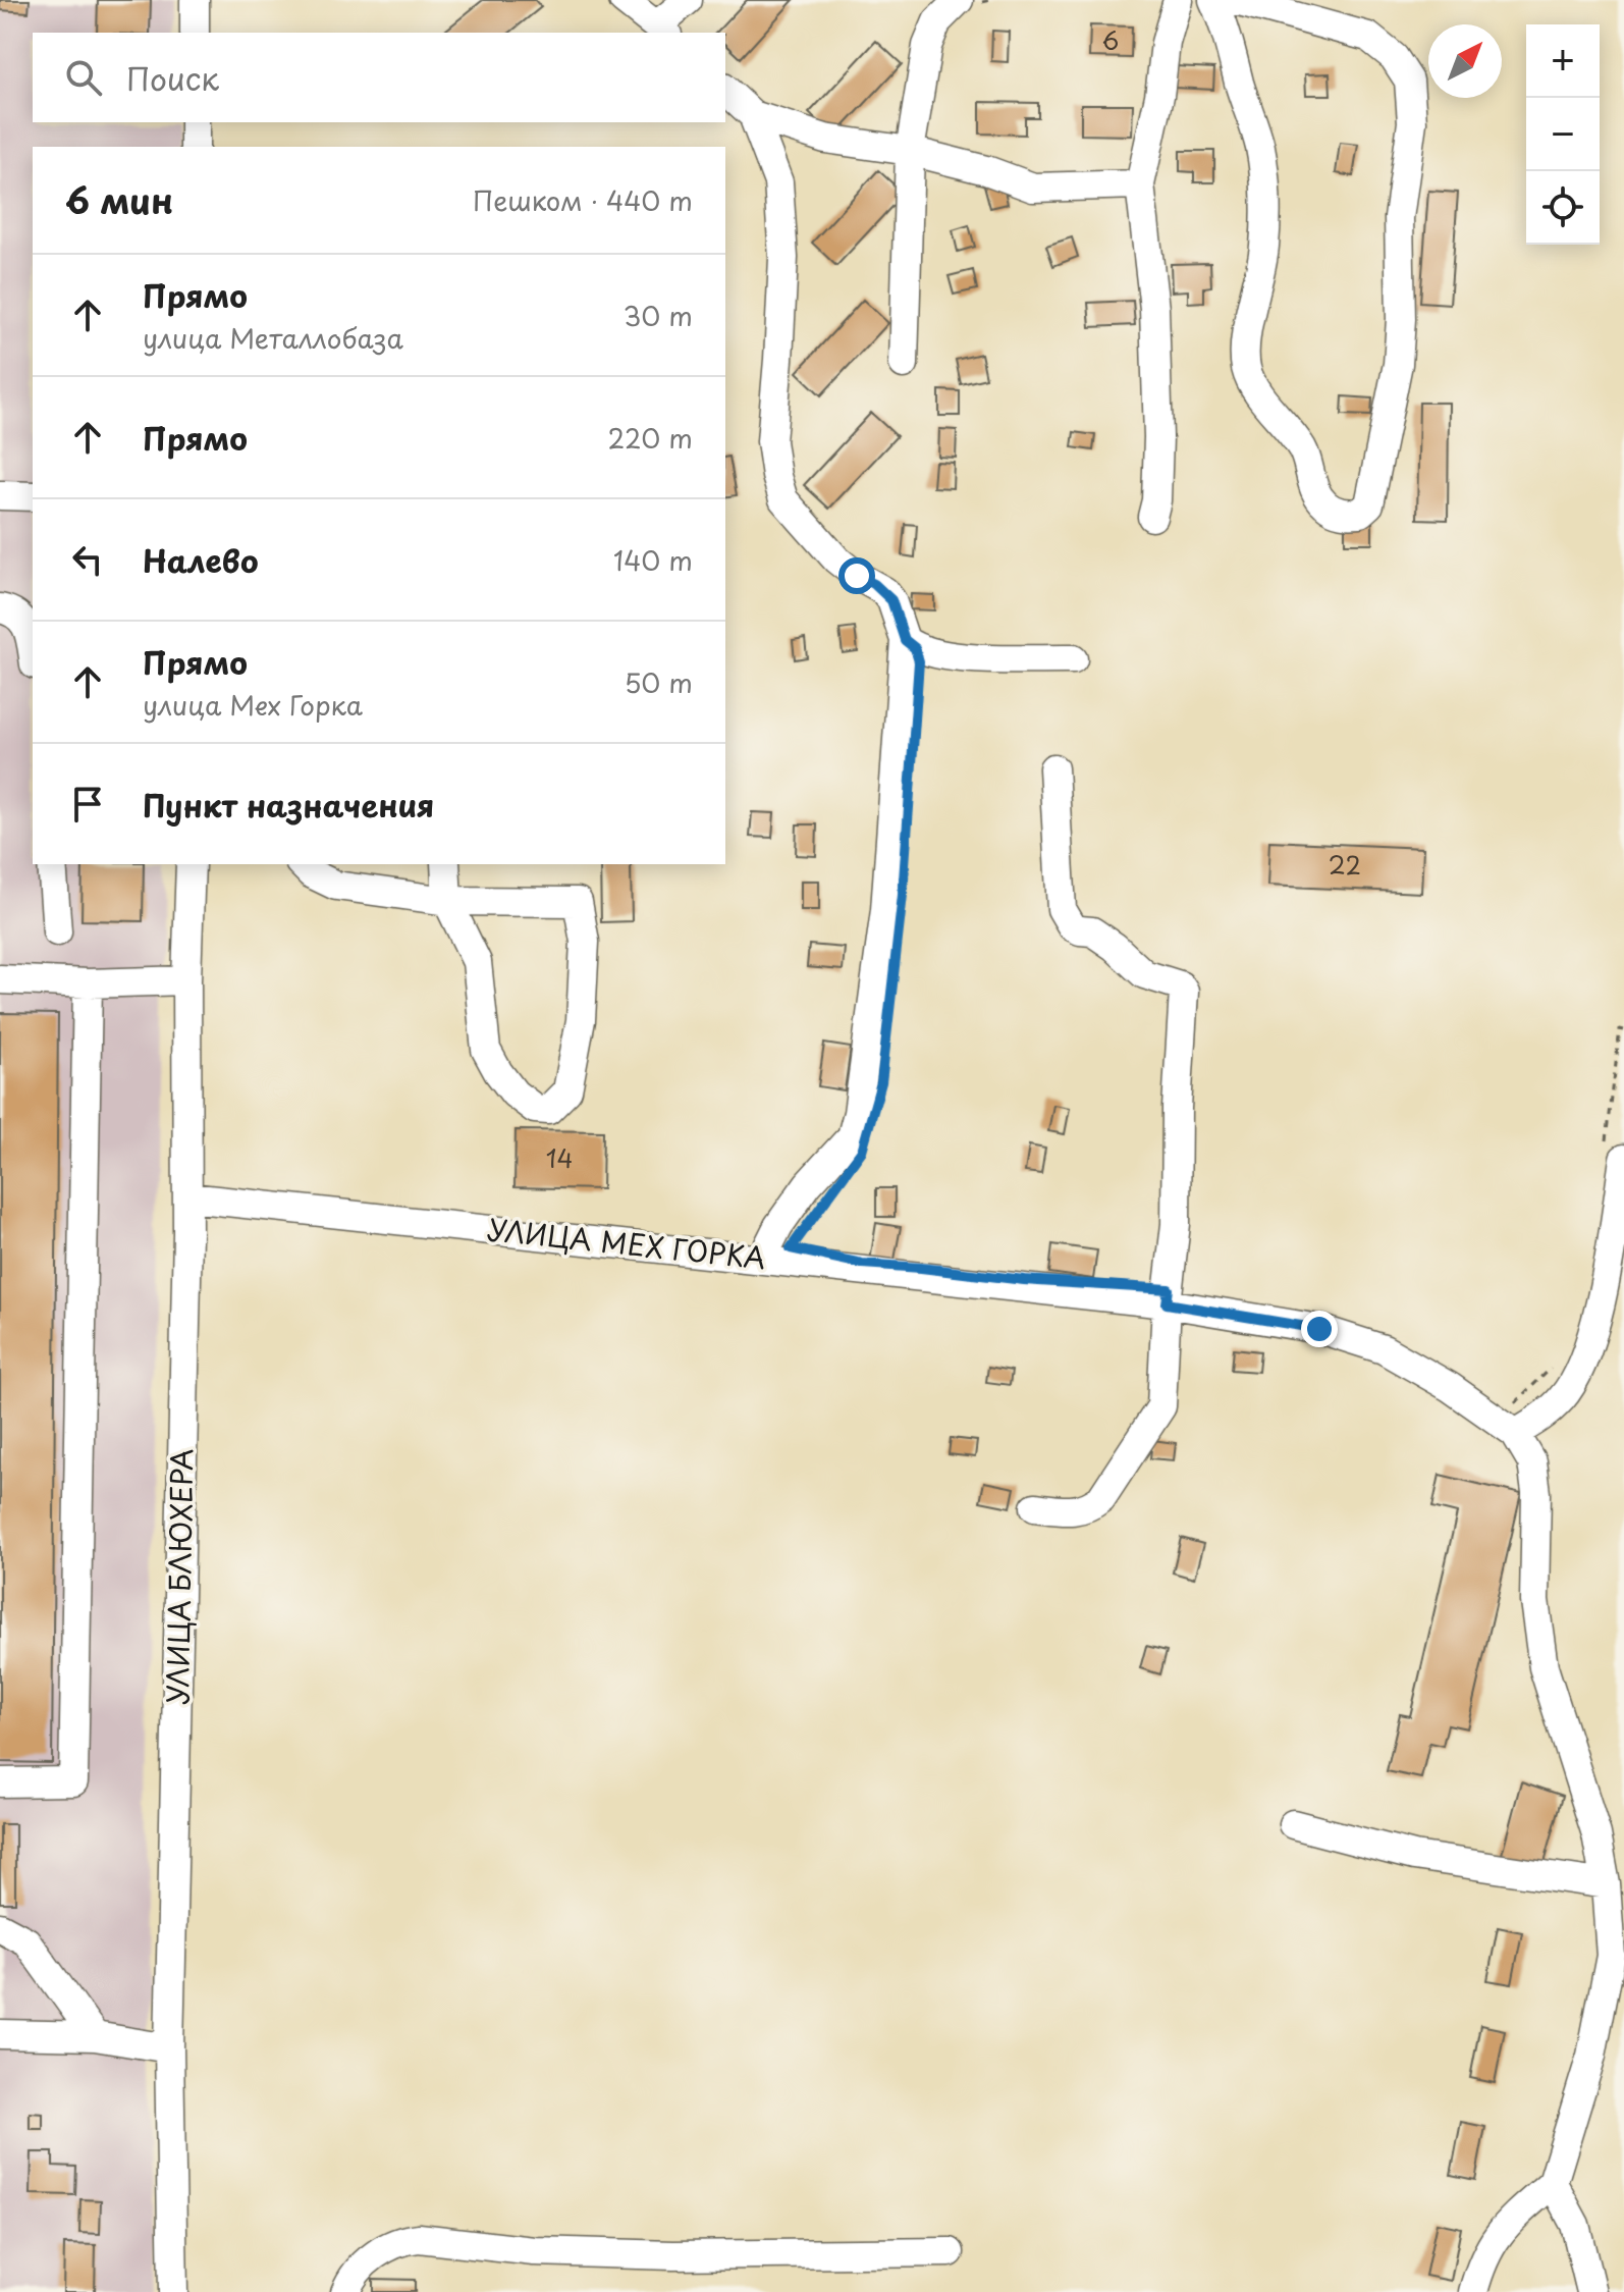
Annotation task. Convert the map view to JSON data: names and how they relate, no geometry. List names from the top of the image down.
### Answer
{
  "streets": {
    "street": ["УЛИЦА МЕХ ГОРКА", "УЛИЦА БЛЮХЕРА"]
  },
  "crossings": [
    ["УЛИЦА МЕХ ГОРКА", "УЛИЦА БЛЮХЕРА"]
  ],
  "house_numbers": ["6", "22", "14"],
  "north": "top right",
  "page": {
    "map_buttons": ["+", "−"],
    "search": "Поиск",
    "heading": ["6 мин", "Пешком · 440 m"],
    "list": [
      ["Прямо", "улица Металлобаза", "30 m"],
      ["Прямо", "220 m"],
      ["Налево", "140 m"],
      ["Прямо", "улица Мех Горка", "50 m"],
      "Пункт назначения"
    ]
  }
}
